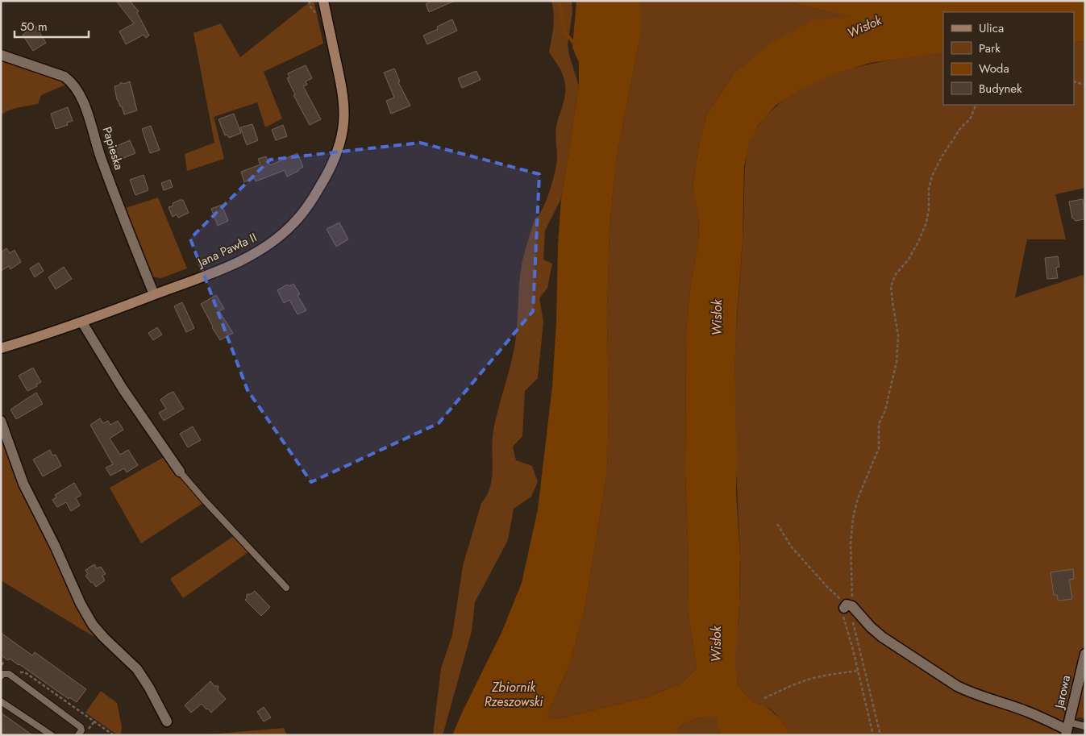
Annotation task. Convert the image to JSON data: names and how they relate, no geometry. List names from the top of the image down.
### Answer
{
  "streets": {
    "street": ["Papieska", "Jana Pawła II", "Jarowa"]
  },
  "crossings": [
    ["Papieska", "Jana Pawła II"]
  ],
  "water": ["Wisłok", "Zbiornik Rzeszowski"],
  "legend": [
    "Ulica",
    "Park",
    "Woda",
    "Budynek"
  ],
  "scale_bar": "50 m"
}
